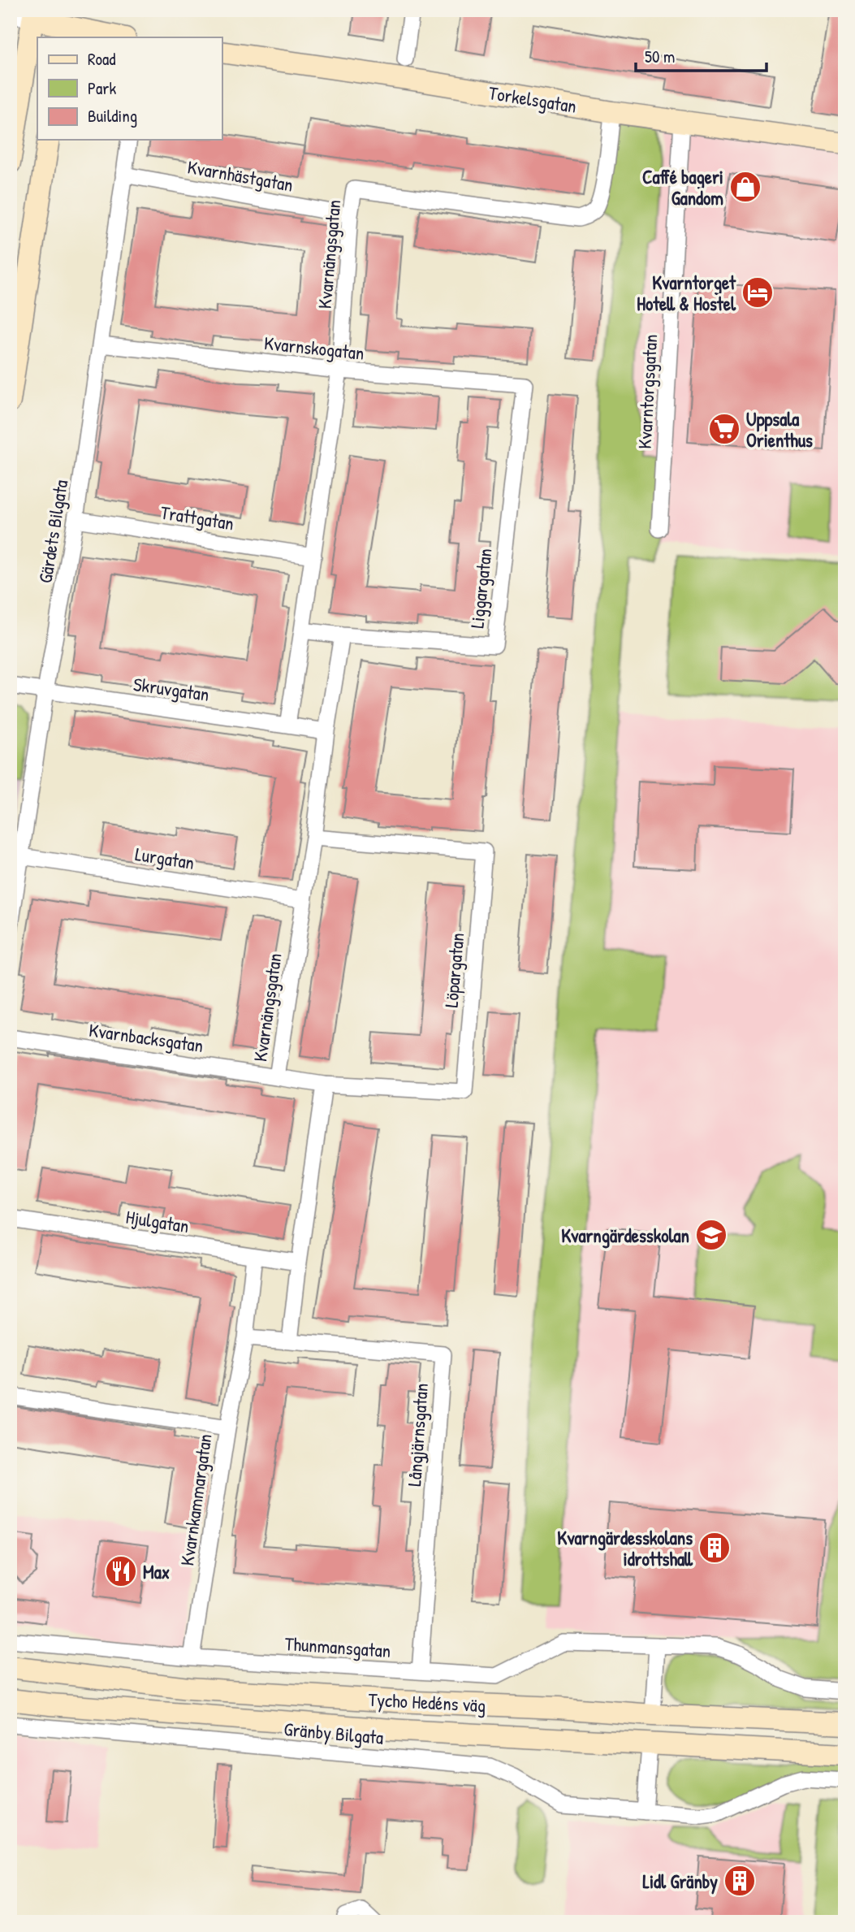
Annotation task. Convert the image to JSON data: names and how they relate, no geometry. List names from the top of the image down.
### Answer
{
  "streets": {
    "main road": ["Torkelsgatan", "Tycho Hedéns väg"],
    "street": [
      "Kvarnhästgatan",
      "Kvarnängsgatan",
      "Kvarnskogatan",
      "Kvarntorgsgatan",
      "Trattgatan",
      "Gärdets Bilgata",
      "Liggargatan",
      "Skruvgatan",
      "Lurgatan",
      "Löpargatan",
      "Kvarnbacksgatan",
      "Hjulgatan",
      "Långjärnsgatan",
      "Kvarnkammargatan",
      "Thunmansgatan",
      "Gränby Bilgata"
    ]
  },
  "crossings": [
    ["Torkelsgatan", "Kvarnängsgatan"],
    ["Torkelsgatan", "Kvarntorgsgatan"],
    ["Kvarnhästgatan", "Kvarnängsgatan"],
    ["Kvarnhästgatan", "Gärdets Bilgata"],
    ["Kvarnängsgatan", "Kvarnskogatan"],
    ["Kvarnängsgatan", "Trattgatan"],
    ["Kvarnängsgatan", "Liggargatan"],
    ["Kvarnängsgatan", "Skruvgatan"],
    ["Kvarnängsgatan", "Lurgatan"],
    ["Kvarnängsgatan", "Löpargatan"],
    ["Kvarnängsgatan", "Kvarnbacksgatan"],
    ["Kvarnskogatan", "Gärdets Bilgata"],
    ["Kvarnskogatan", "Liggargatan"],
    ["Trattgatan", "Gärdets Bilgata"],
    ["Gärdets Bilgata", "Skruvgatan"],
    ["Gärdets Bilgata", "Lurgatan"],
    ["Långjärnsgatan", "Thunmansgatan"],
    ["Kvarnkammargatan", "Thunmansgatan"]
  ],
  "places": {
    "shop": ["Caffé bageri Gandom"],
    "hotel": ["Kvarntorget Hotell & Hostel"],
    "supermarket": ["Uppsala Orienthus"],
    "school or university": ["Kvarngärdesskolan"],
    "building": ["Kvarngärdesskolans idrottshall", "Lidl Gränby"],
    "restaurant": ["Max"]
  },
  "legend": ["Road", "Park", "Building"],
  "scale_bar": "50 m"
}
